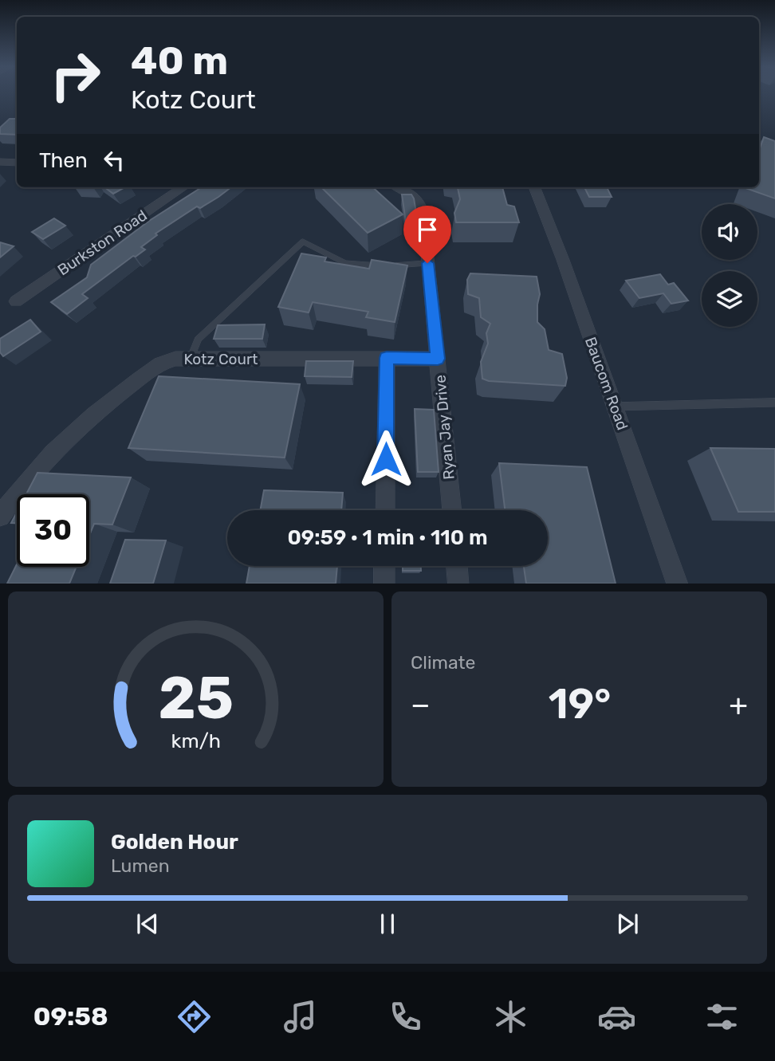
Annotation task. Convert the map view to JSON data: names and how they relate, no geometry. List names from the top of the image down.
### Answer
{
  "streets": {
    "street": [
      "Burkston Road",
      "Kotz Court",
      "Baucom Road",
      "Ryan Jay Drive"
    ]
  },
  "crossings": [
    ["Kotz Court", "Ryan Jay Drive"]
  ],
  "page": {
    "turn": ["40 m", "Kotz Court"],
    "then": "Then",
    "limit": "30",
    "trip": "09:59 · 1 min · 110 m",
    "tile": "Climate",
    "heat": ["−", "19°", "+"],
    "song": ["Golden Hour", "Lumen"],
    "tabs": "09:58",
    "gauge": ["25", "km/h"]
  }
}
